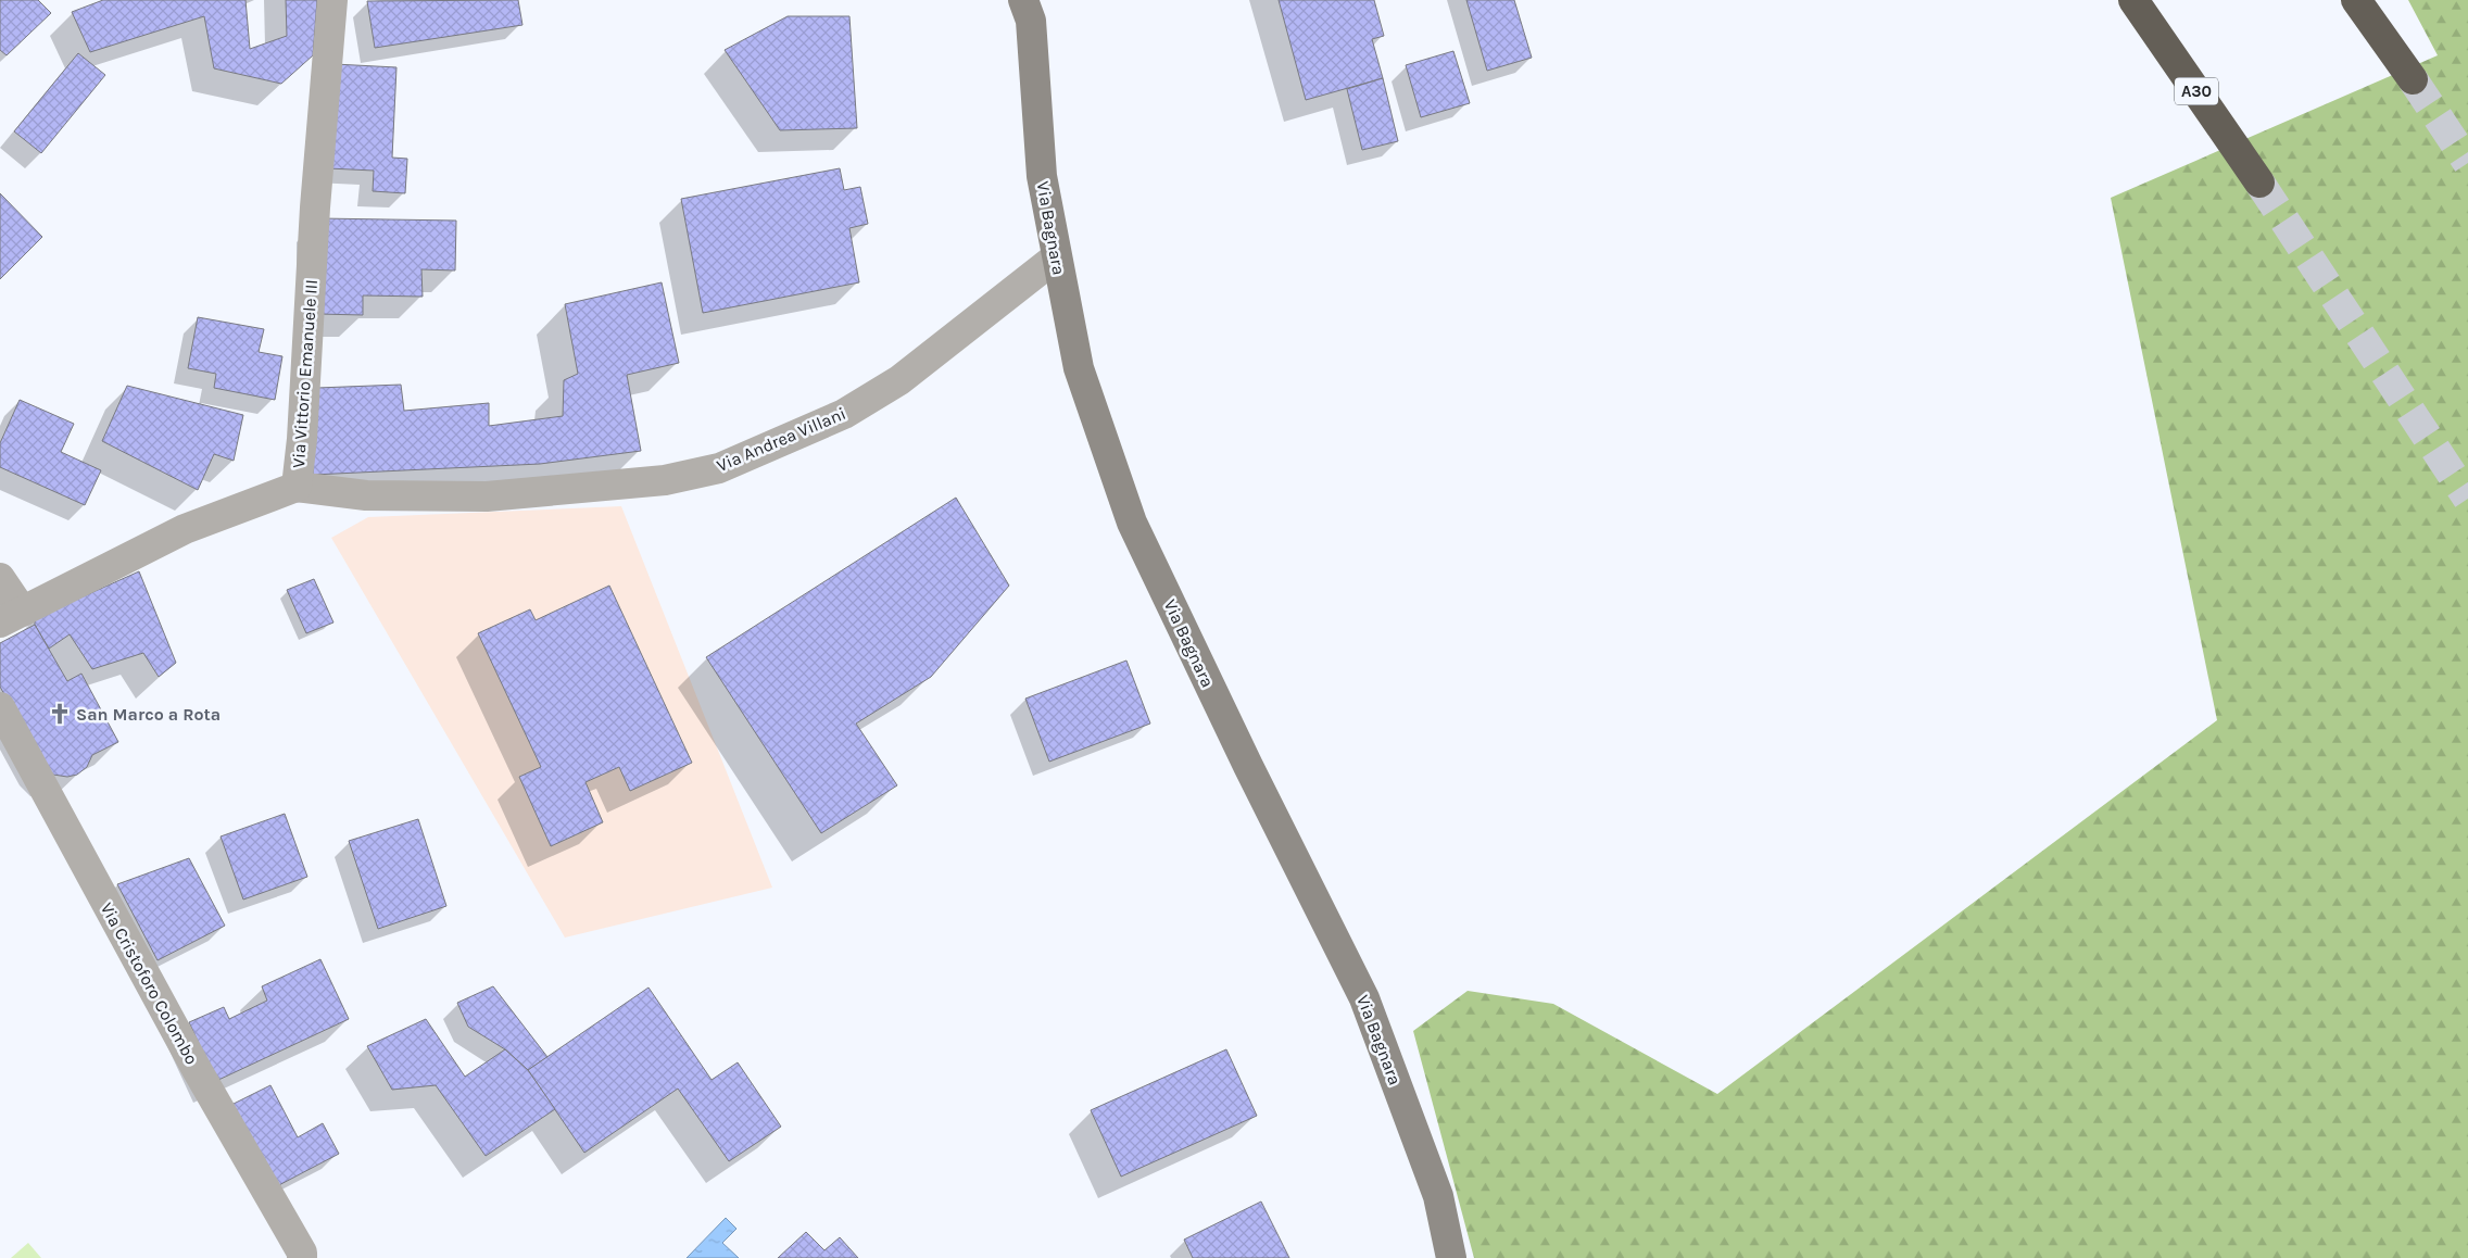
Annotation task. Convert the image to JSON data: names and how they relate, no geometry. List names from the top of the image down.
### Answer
{
  "streets": {
    "highway": ["A30"],
    "main road": ["Via Bagnara"],
    "street": ["Via Vittorio Emanuele III", "Via Andrea Villani", "Via Cristoforo Colombo"]
  },
  "crossings": [
    ["Via Bagnara", "Via Andrea Villani"],
    ["Via Vittorio Emanuele III", "Via Andrea Villani"]
  ],
  "places": {
    "church": ["San Marco a Rota"]
  }
}
